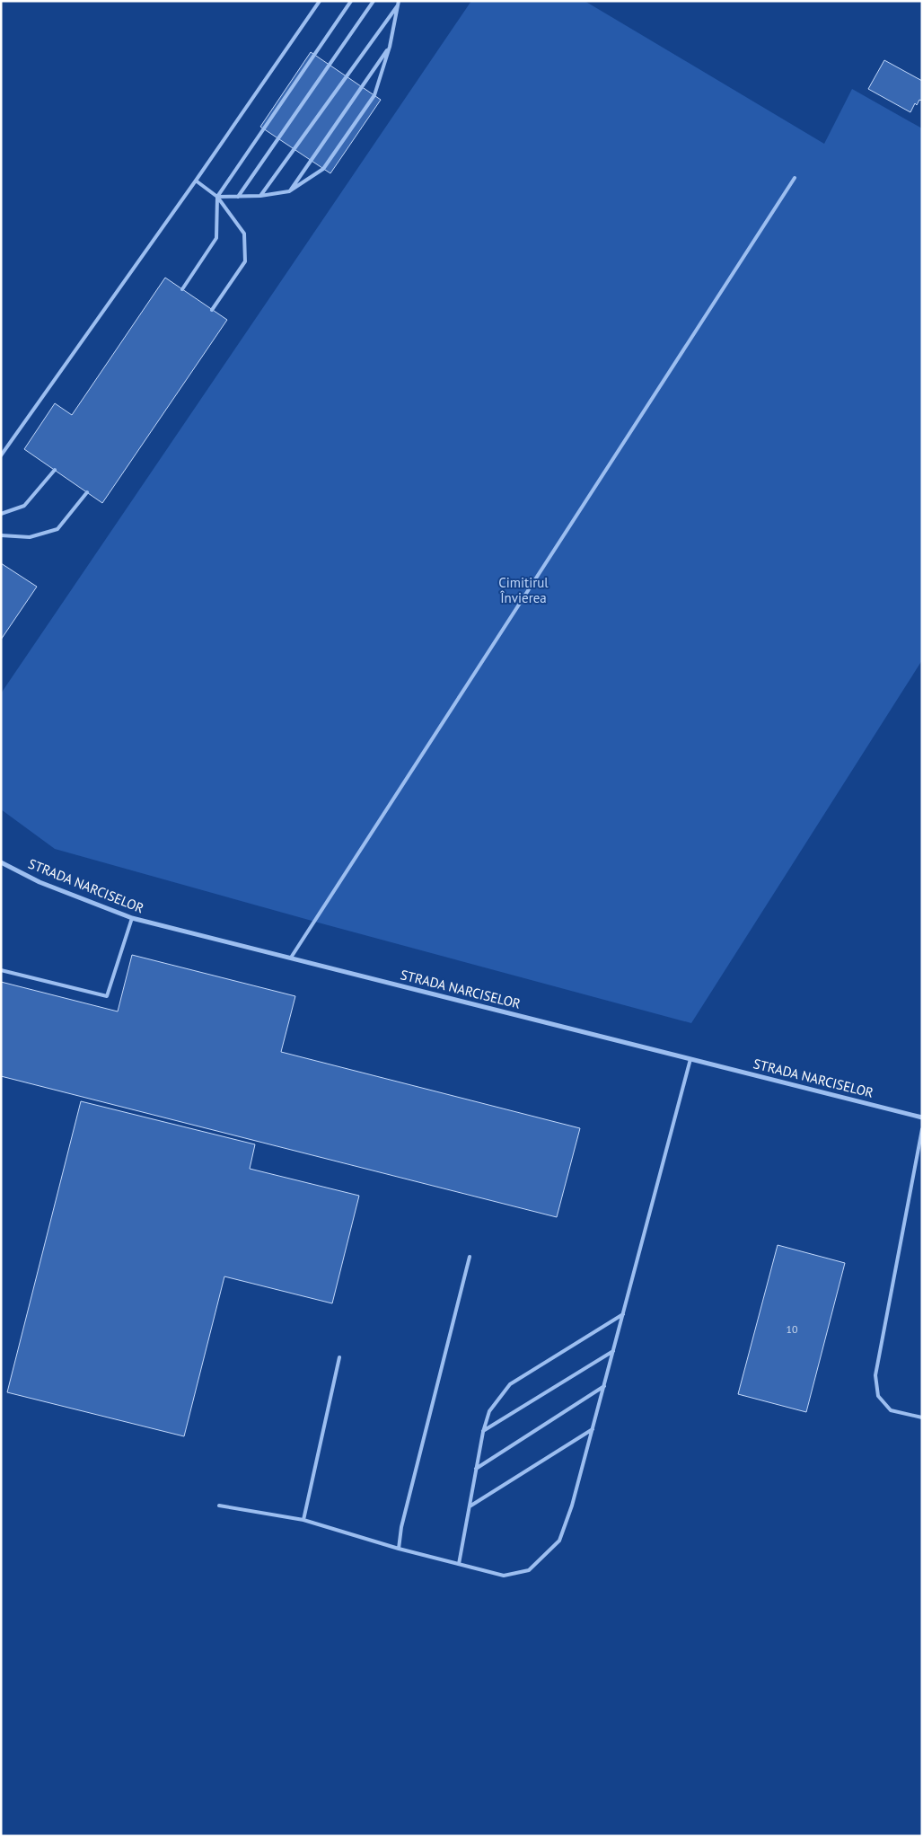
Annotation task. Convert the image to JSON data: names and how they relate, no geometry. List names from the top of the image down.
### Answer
{
  "streets": {
    "street": ["STRADA NARCISELOR"]
  },
  "parks": ["Cimitirul Învierea"],
  "house_numbers": ["10"]
}
